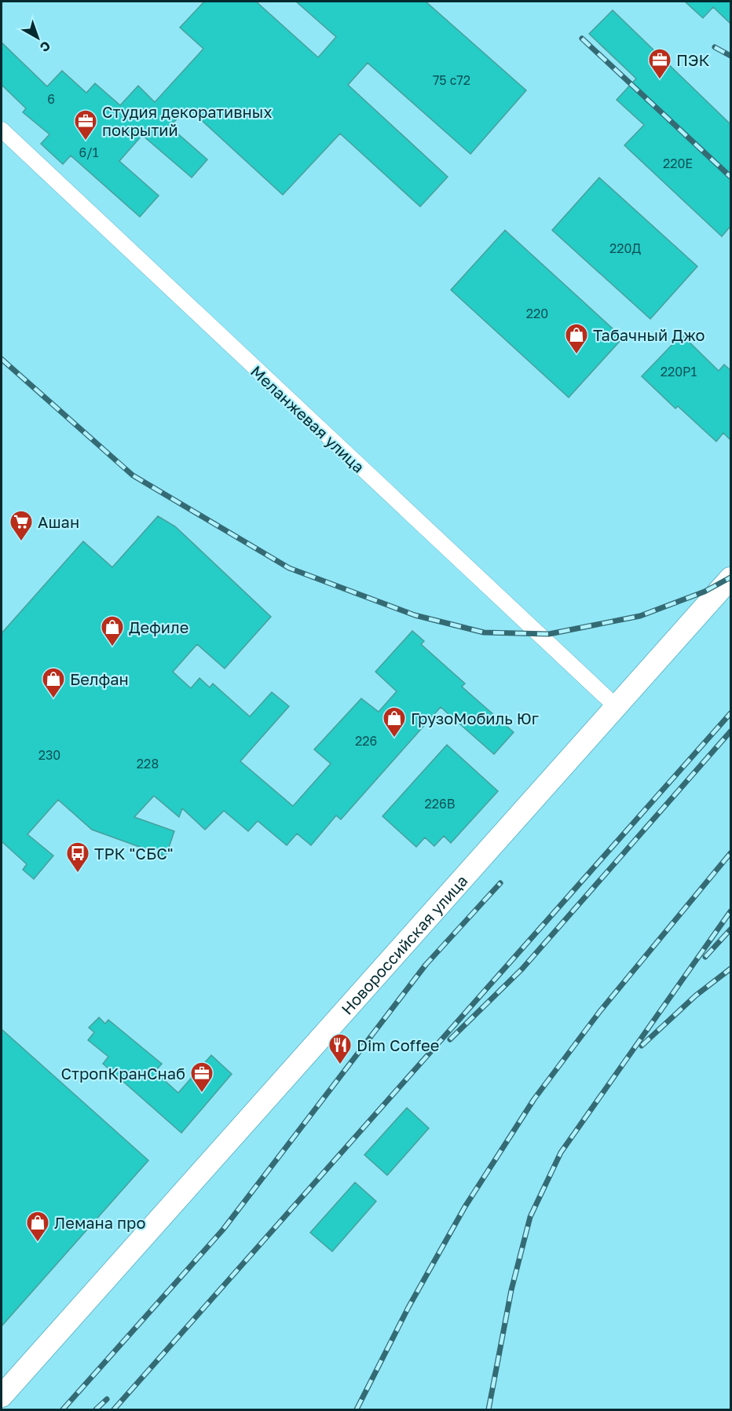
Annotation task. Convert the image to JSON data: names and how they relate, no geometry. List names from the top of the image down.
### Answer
{
  "streets": {
    "main road": ["Новороссийская улица"],
    "street": ["Меланжевая улица"]
  },
  "crossings": [
    ["Меланжевая улица", "Новороссийская улица"]
  ],
  "places": {
    "office": ["ПЭК", "Студия декоративных покрытий", "СтропКранСнаб"],
    "shop": [
      "Табачный Джо",
      "Дефиле",
      "Белфан",
      "ГрузоМобиль Юг",
      "Лемана про"
    ],
    "supermarket": ["Ашан"],
    "bus stop": ["ТРК \"СБС\""],
    "restaurant": ["Dim Coffee"]
  },
  "house_numbers": [
    "75 с72",
    "6",
    "6/1",
    "220Е",
    "220Д",
    "220",
    "220Р1",
    "226",
    "230",
    "228",
    "226В"
  ],
  "north": "bottom right"
}
